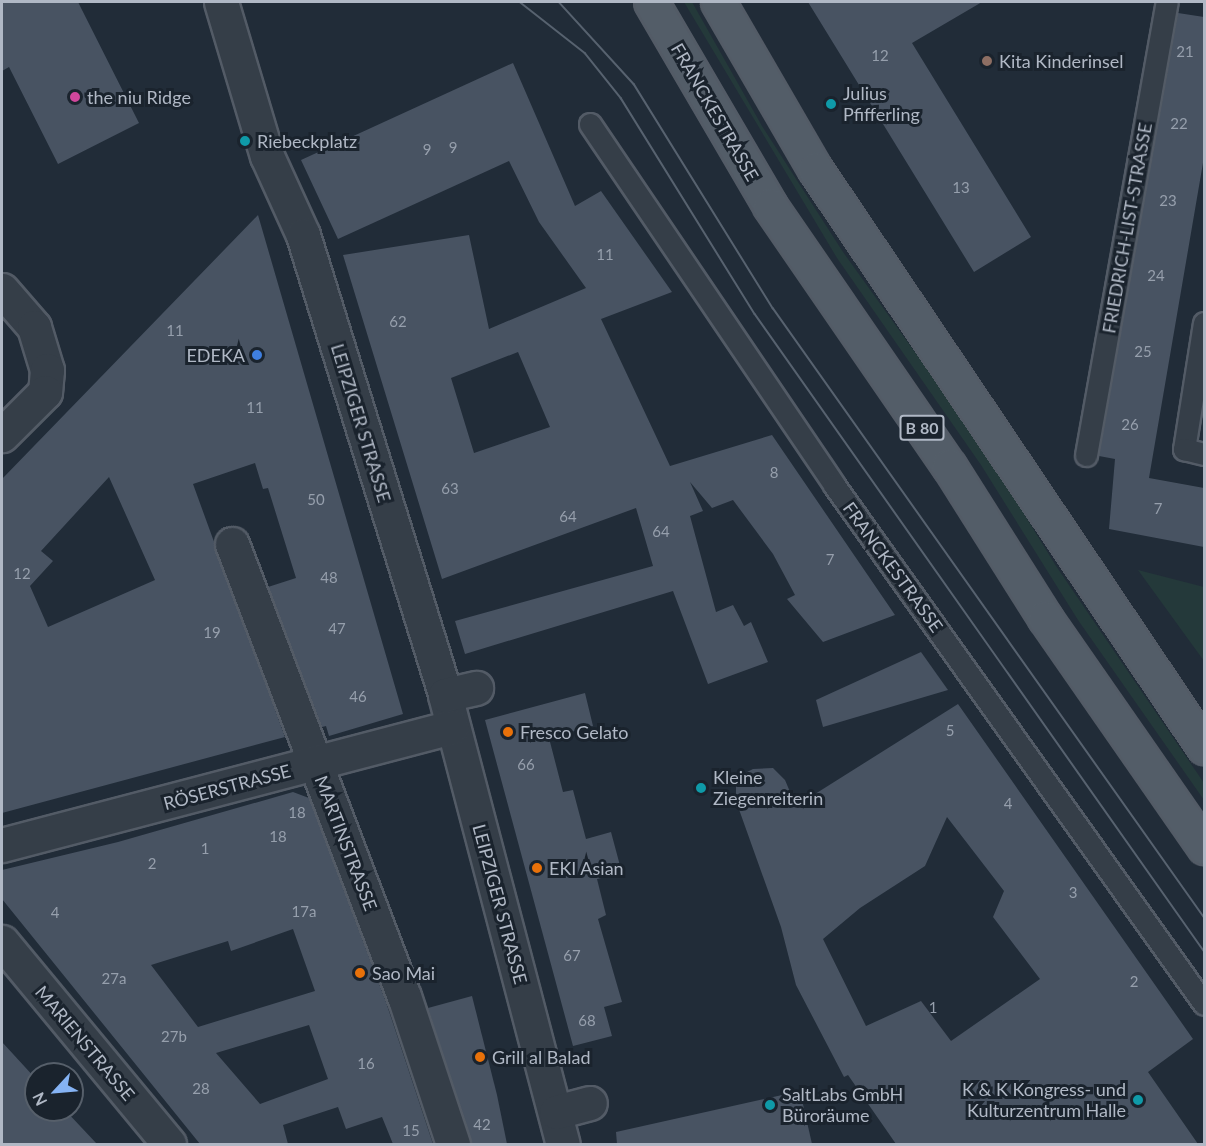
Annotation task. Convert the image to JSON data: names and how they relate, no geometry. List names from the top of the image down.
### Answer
{
  "streets": {
    "main road": ["FRANCKESTRASSE", "B 80"],
    "street": [
      "LEIPZIGER STRASSE",
      "RÖSERSTRASSE",
      "MARTINSTRASSE",
      "MARIENSTRASSE"
    ],
    "lane": ["FRIEDRICH-LIST-STRASSE"]
  },
  "crossings": [
    ["LEIPZIGER STRASSE", "RÖSERSTRASSE"],
    ["RÖSERSTRASSE", "MARTINSTRASSE"]
  ],
  "places": [
    "Kita Kinderinsel",
    "the niu Ridge",
    "Julius Pfifferling",
    "Riebeckplatz",
    "EDEKA",
    "Fresco Gelato",
    "Kleine Ziegenreiterin",
    "EKI Asian",
    "Sao Mai",
    "Grill al Balad",
    "K & K Kongress- und Kulturzentrum Halle",
    "SaltLabs GmbH Büroräume"
  ],
  "house_numbers": [
    "21",
    "12",
    "22",
    "9",
    "9",
    "13",
    "23",
    "11",
    "24",
    "62",
    "11",
    "25",
    "11",
    "26",
    "8",
    "63",
    "50",
    "7",
    "64",
    "64",
    "7",
    "12",
    "48",
    "47",
    "19",
    "46",
    "5",
    "66",
    "4",
    "18",
    "18",
    "1",
    "2",
    "3",
    "17a",
    "4",
    "67",
    "27a",
    "2",
    "1",
    "68",
    "27b",
    "16",
    "28",
    "42",
    "15"
  ],
  "north": "bottom left"
}
